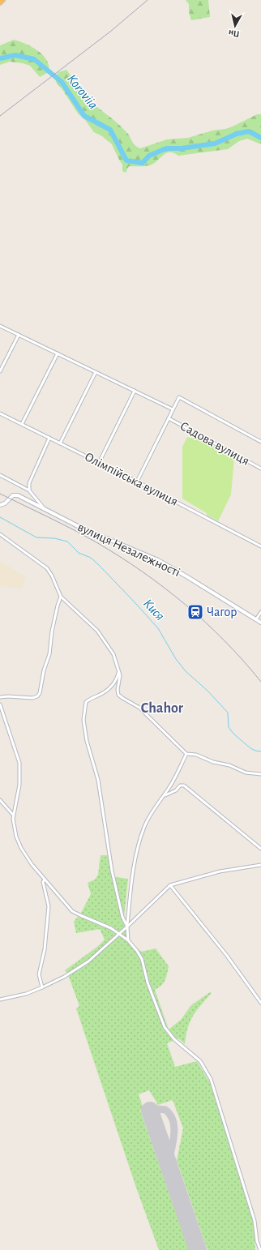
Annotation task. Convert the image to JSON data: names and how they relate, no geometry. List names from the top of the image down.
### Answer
{
  "streets": {
    "street": ["Садова вулиця", "Олімпійська вулиця", "вулиця Незалежності"]
  },
  "districts": ["Chahor"],
  "water": ["Koroviia", "Кися"],
  "places": {
    "station": ["Чагор"]
  },
  "north": "bottom"
}
